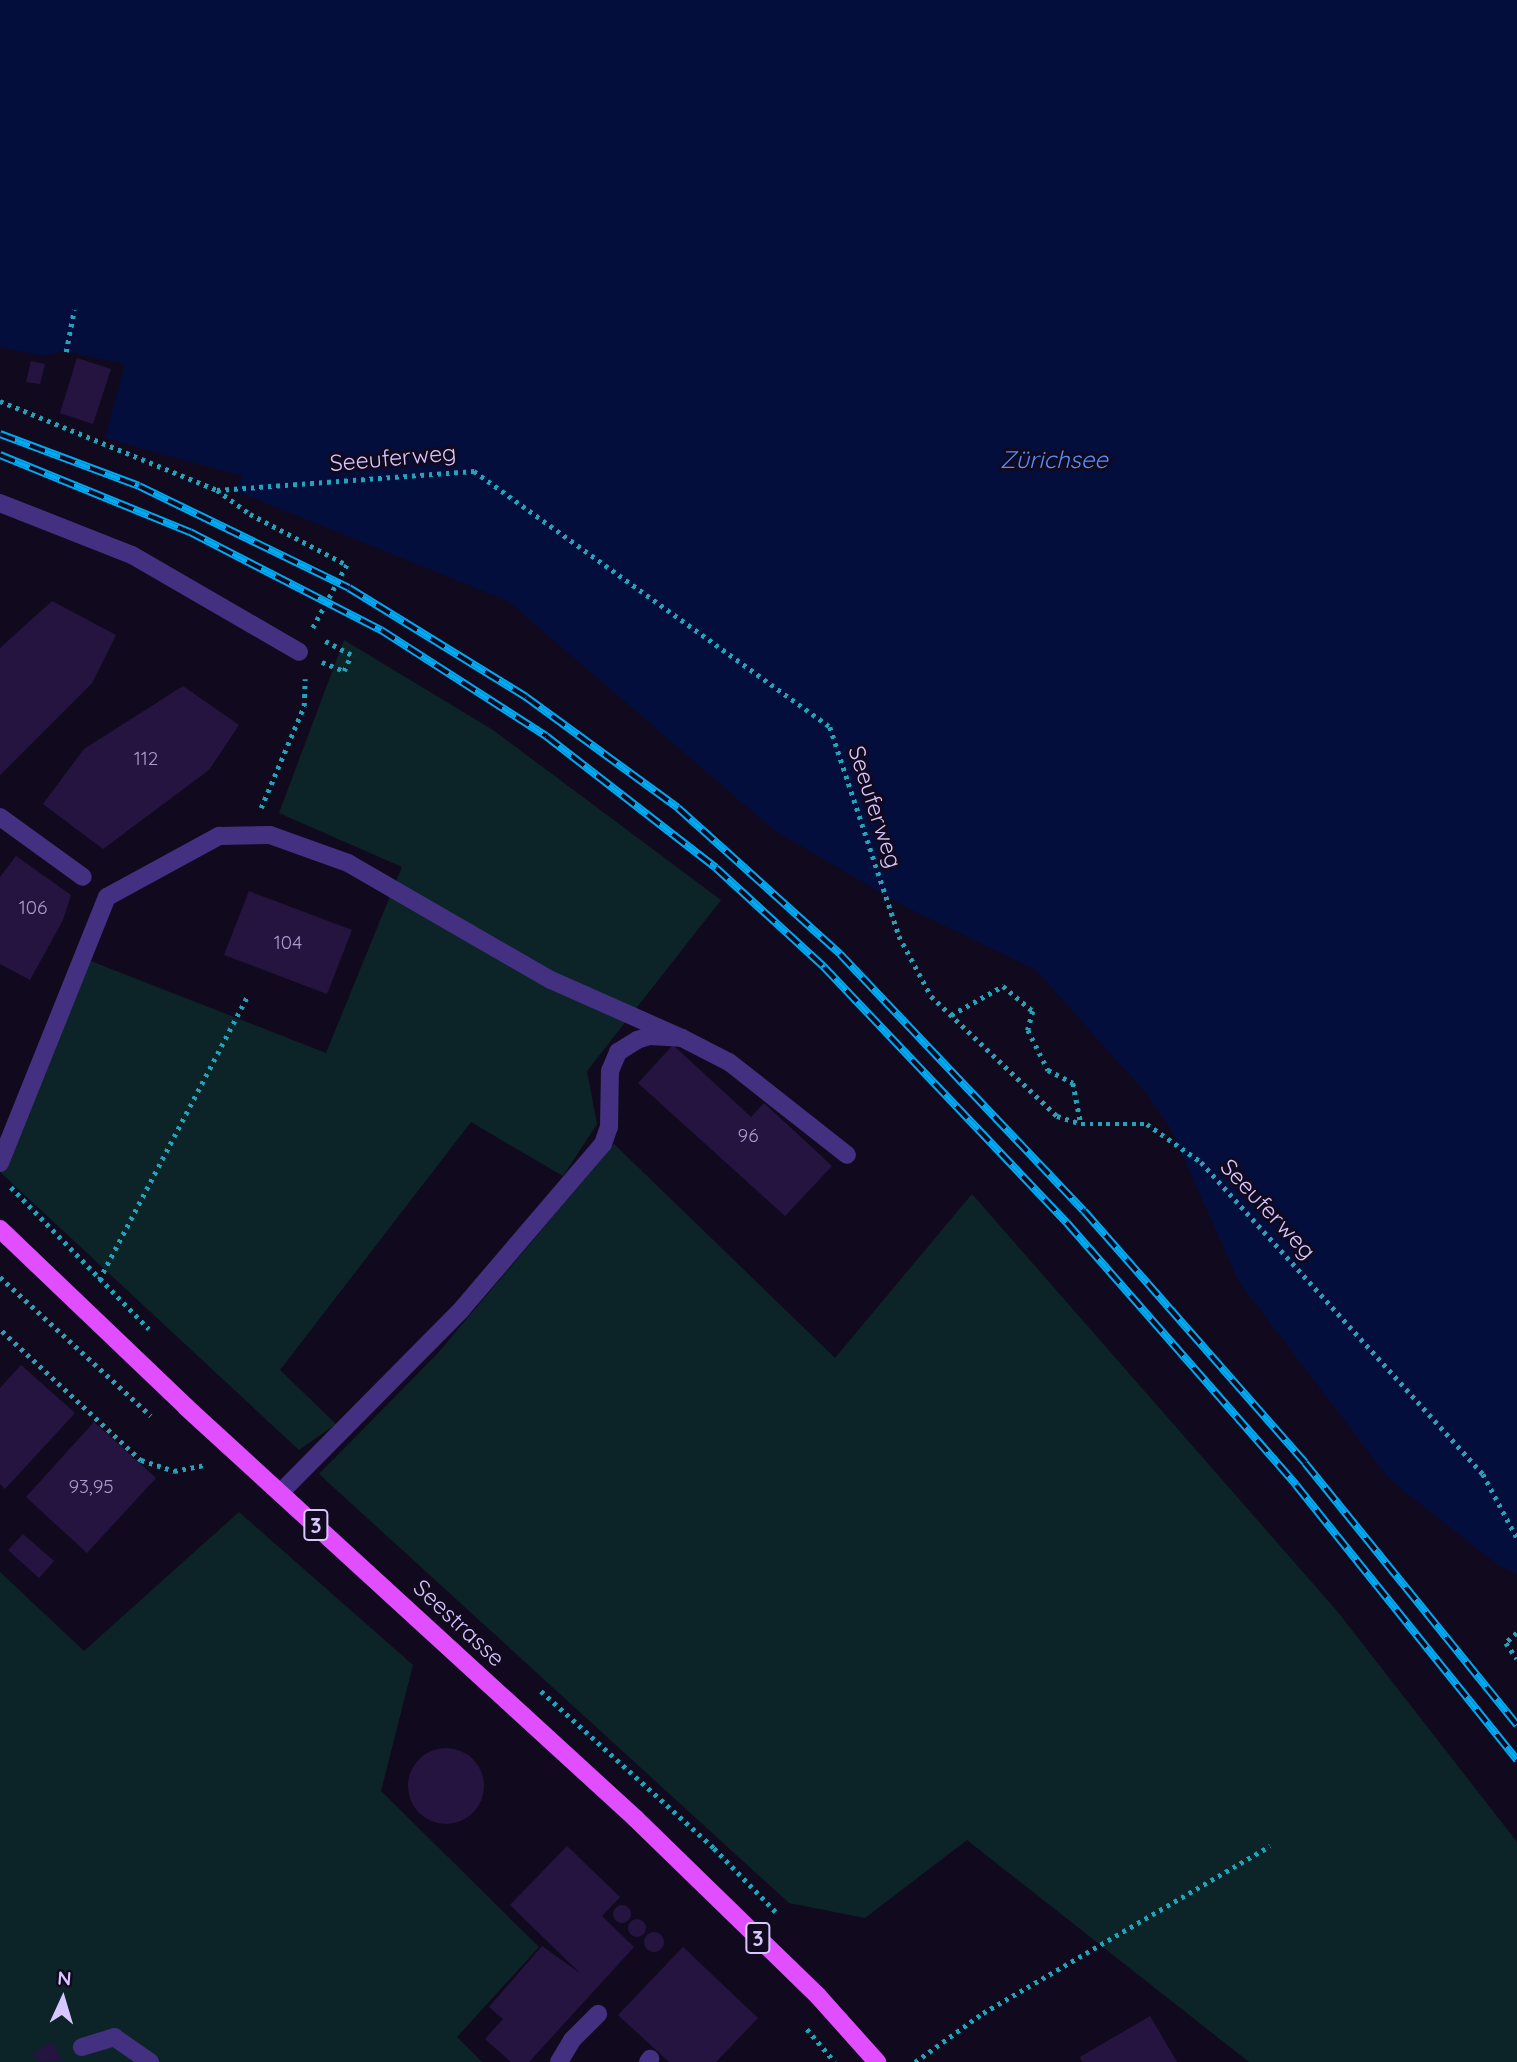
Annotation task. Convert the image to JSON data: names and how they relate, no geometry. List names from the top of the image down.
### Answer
{
  "streets": {
    "main road": ["3", "Seestrasse"],
    "path": ["Seeuferweg"]
  },
  "water": ["Zürichsee"],
  "house_numbers": [
    "112",
    "106",
    "104",
    "96",
    "93,95"
  ],
  "north": "top"
}
